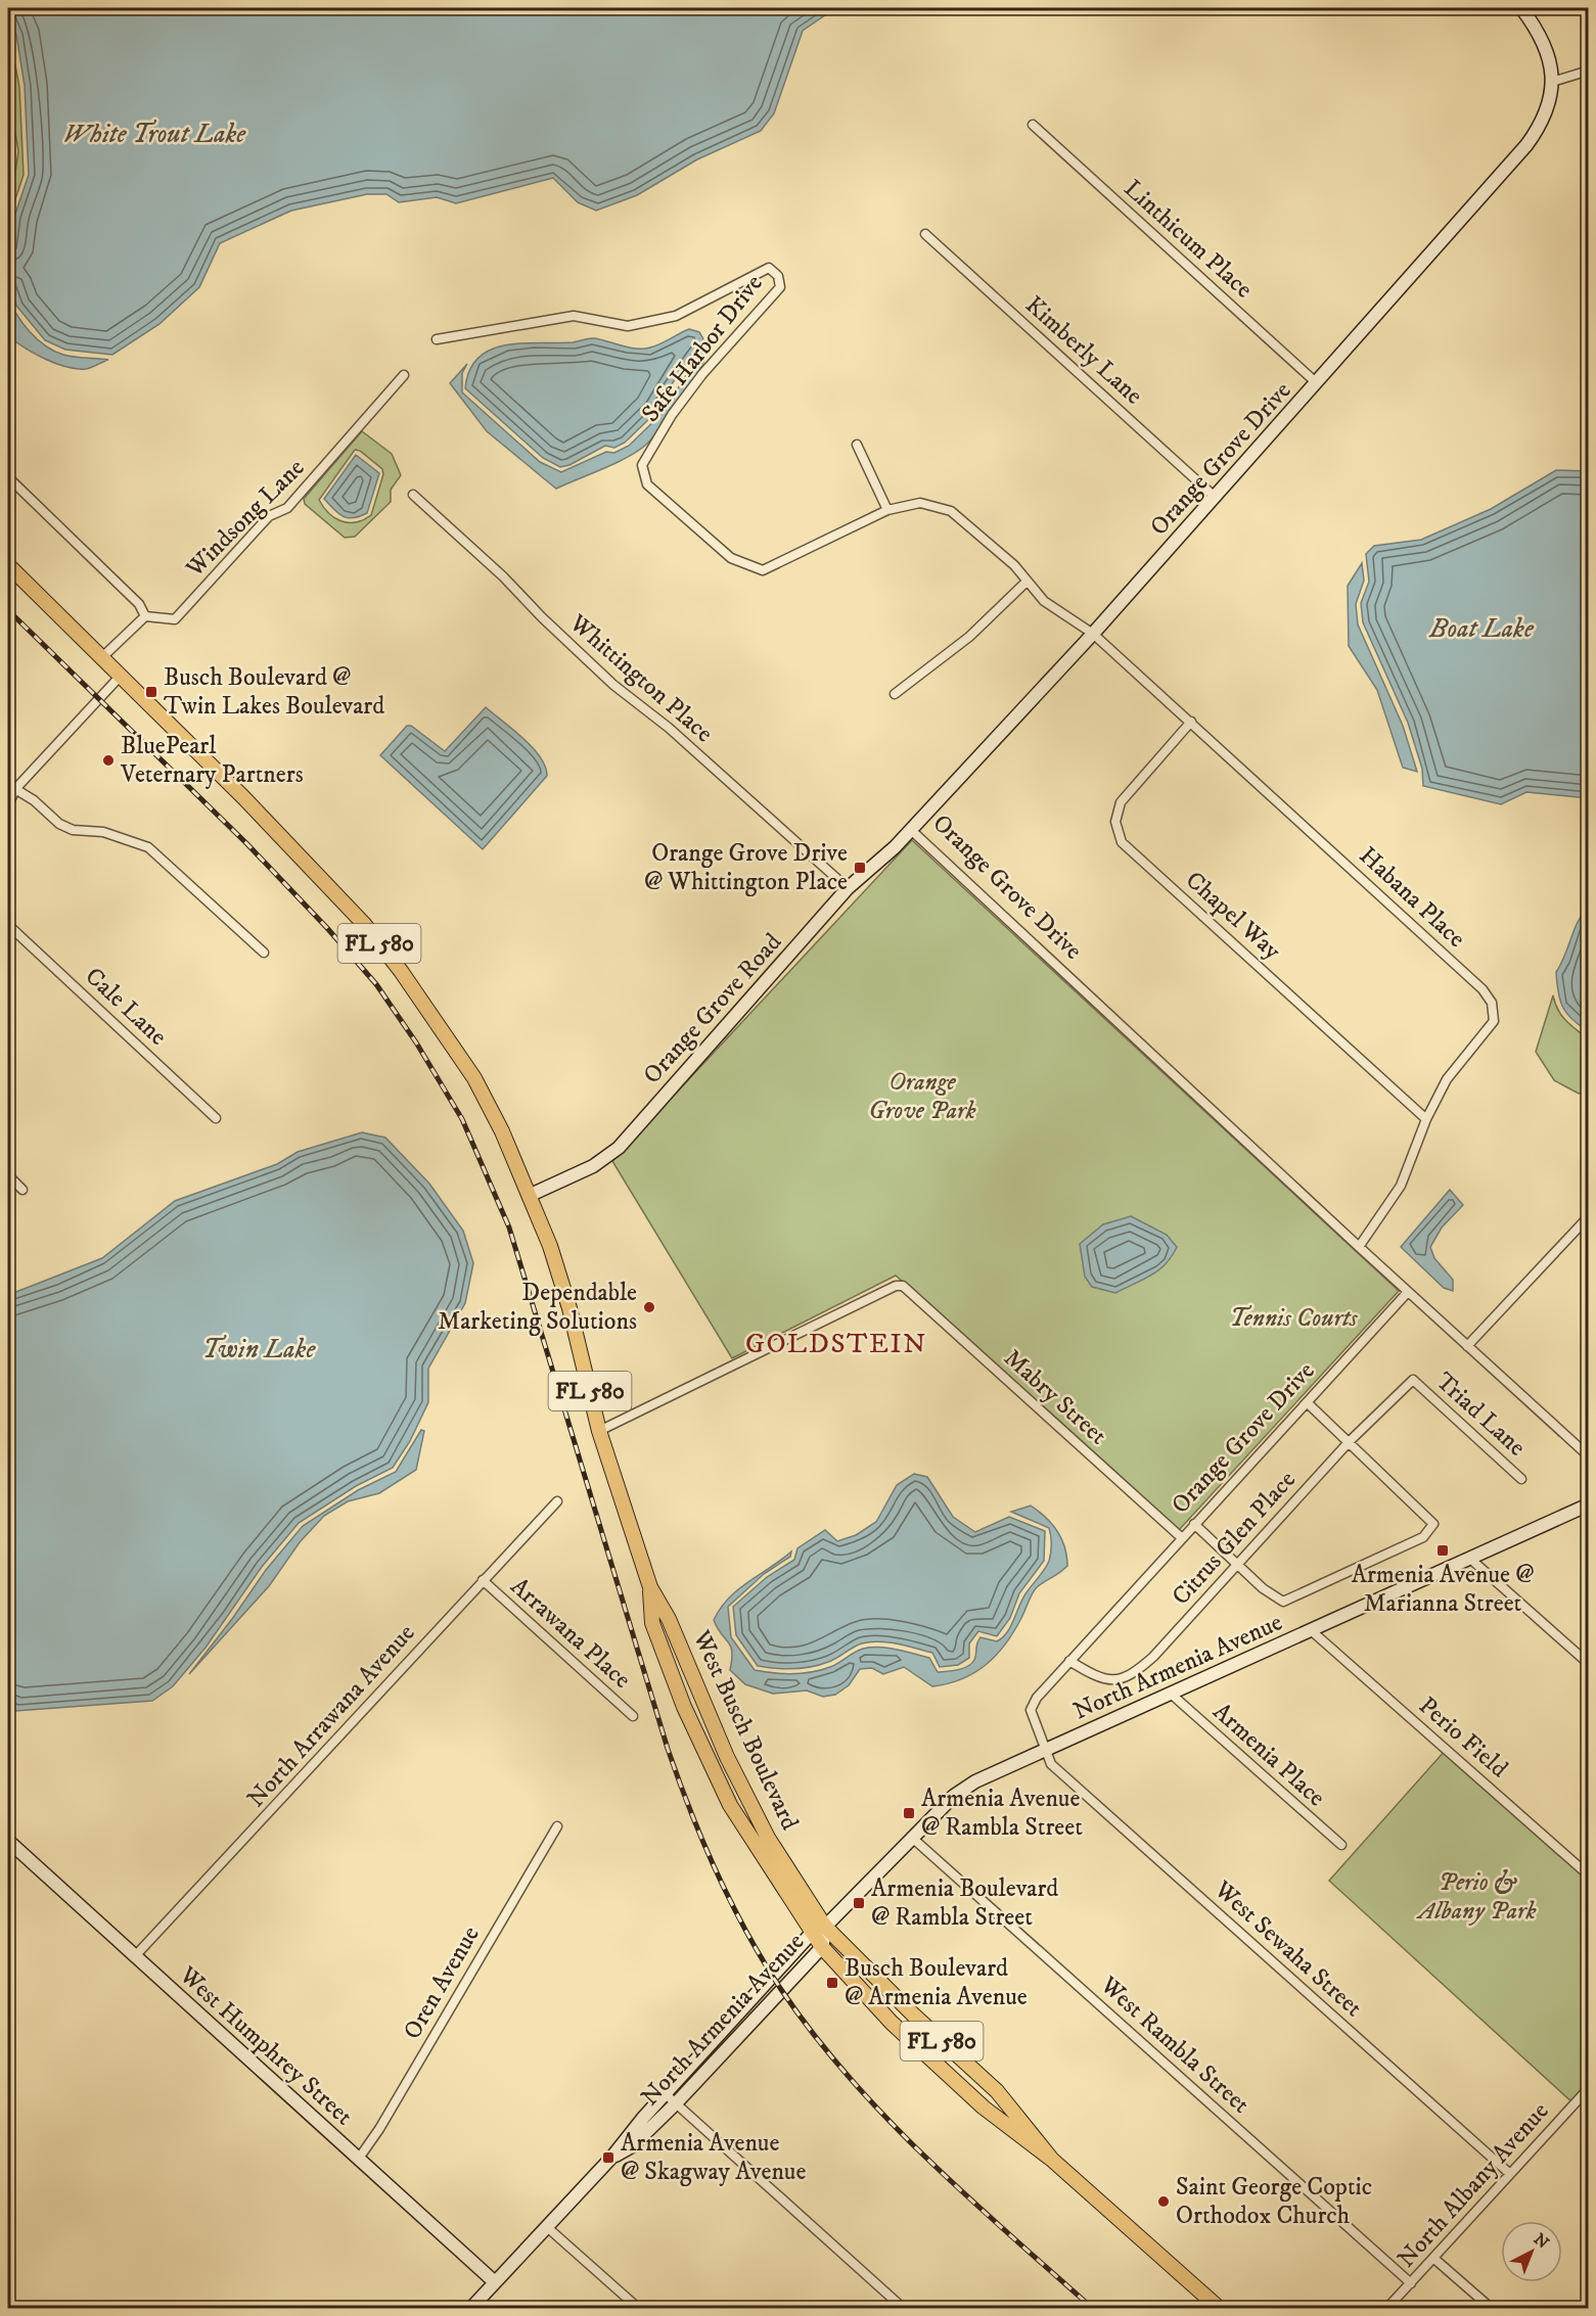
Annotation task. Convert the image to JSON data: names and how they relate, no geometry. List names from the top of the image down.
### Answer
{
  "streets": {
    "main road": ["FL 580", "West Busch Boulevard"],
    "street": [
      "Linthicum Place",
      "Safe Harbor Drive",
      "Kimberly Lane",
      "Orange Grove Drive",
      "Windsong Lane",
      "Whittington Place",
      "Habana Place",
      "Chapel Way",
      "Cale Lane",
      "Orange Grove Road",
      "Mabry Street",
      "Triad Lane",
      "Citrus Glen Place",
      "Arrawana Place",
      "North Armenia Avenue",
      "North Arrawana Avenue",
      "Perio Field",
      "Armenia Place",
      "West Sewaha Street",
      "Oren Avenue",
      "West Rambla Street",
      "West Humphrey Street",
      "North Albany Avenue"
    ]
  },
  "crossings": [
    ["Linthicum Place", "Orange Grove Drive"],
    ["Safe Harbor Drive", "Orange Grove Drive"],
    ["Safe Harbor Drive", "Habana Place"],
    ["Kimberly Lane", "Orange Grove Drive"],
    ["Orange Grove Drive", "Habana Place"],
    ["Orange Grove Drive", "Orange Grove Road"],
    ["Orange Grove Drive", "Mabry Street"],
    ["Orange Grove Drive", "Citrus Glen Place"],
    ["Orange Grove Drive", "North Armenia Avenue"],
    ["Orange Grove Drive", "West Sewaha Street"],
    ["Whittington Place", "Orange Grove Road"],
    ["Habana Place", "Chapel Way"],
    ["Orange Grove Road", "West Busch Boulevard"],
    ["Mabry Street", "West Busch Boulevard"],
    ["Triad Lane", "Citrus Glen Place"],
    ["Arrawana Place", "North Arrawana Avenue"],
    ["North Armenia Avenue", "West Busch Boulevard"],
    ["North Armenia Avenue", "Perio Field"],
    ["North Armenia Avenue", "Armenia Place"],
    ["North Armenia Avenue", "West Sewaha Street"],
    ["North Armenia Avenue", "West Rambla Street"],
    ["North Armenia Avenue", "West Humphrey Street"],
    ["North Arrawana Avenue", "West Humphrey Street"],
    ["West Sewaha Street", "North Albany Avenue"],
    ["Oren Avenue", "West Humphrey Street"],
    ["West Rambla Street", "North Albany Avenue"]
  ],
  "districts": ["GOLDSTEIN"],
  "water": ["White Trout Lake", "Boat Lake", "Twin Lake"],
  "parks": ["Orange Grove Park", "Tennis Courts", "Perio & Albany Park"],
  "places": {
    "transit": [
      "Busch Boulevard @ Twin Lakes Boulevard",
      "Orange Grove Drive @ Whittington Place",
      "Armenia Avenue @ Marianna Street",
      "Armenia Avenue @ Rambla Street",
      "Armenia Boulevard @ Rambla Street",
      "Busch Boulevard @ Armenia Avenue",
      "Armenia Avenue @ Skagway Avenue"
    ],
    "other": ["BluePearl Veternary Partners", "Dependable Marketing Solutions", "Saint George Coptic Orthodox Church"]
  },
  "north": "top right"
}
